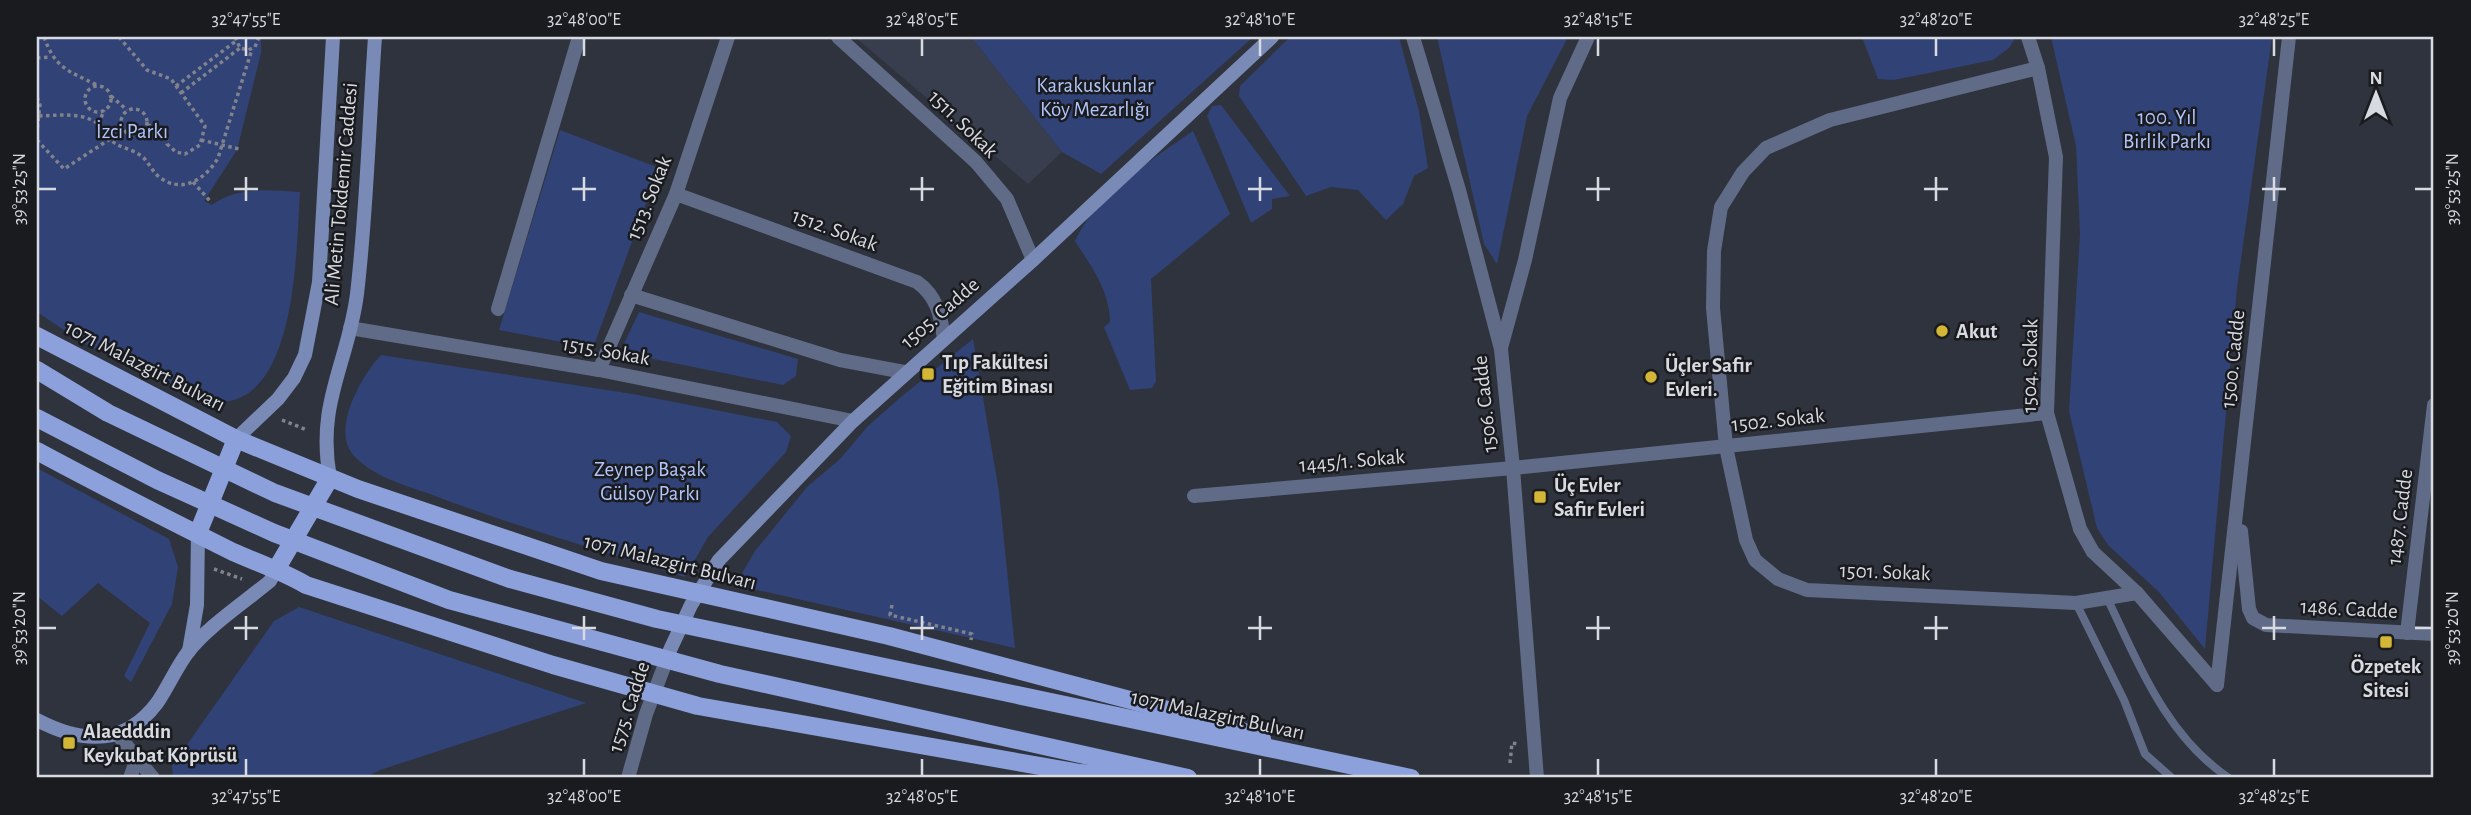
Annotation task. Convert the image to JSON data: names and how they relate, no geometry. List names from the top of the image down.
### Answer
{
  "streets": {
    "main road": ["1071 Malazgirt Bulvarı"],
    "street": [
      "1511. Sokak",
      "Ali Metin Tokdemir Caddesi",
      "1513. Sokak",
      "1512. Sokak",
      "1505. Cadde",
      "1515. Sokak",
      "1500. Cadde",
      "1504. Sokak",
      "1506. Cadde",
      "1502. Sokak",
      "1445/1. Sokak",
      "1487. Cadde",
      "1501. Sokak",
      "1486. Cadde",
      "1575. Cadde"
    ]
  },
  "crossings": [
    ["1511. Sokak", "1505. Cadde"],
    ["Ali Metin Tokdemir Caddesi", "1515. Sokak"],
    ["Ali Metin Tokdemir Caddesi", "1071 Malazgirt Bulvarı"],
    ["1513. Sokak", "1512. Sokak"],
    ["1513. Sokak", "1515. Sokak"],
    ["1512. Sokak", "1505. Cadde"],
    ["1505. Cadde", "1515. Sokak"],
    ["1505. Cadde", "1575. Cadde"],
    ["1500. Cadde", "1504. Sokak"],
    ["1500. Cadde", "1486. Cadde"],
    ["1504. Sokak", "1502. Sokak"],
    ["1504. Sokak", "1501. Sokak"],
    ["1506. Cadde", "1502. Sokak"],
    ["1506. Cadde", "1445/1. Sokak"],
    ["1502. Sokak", "1445/1. Sokak"],
    ["1502. Sokak", "1501. Sokak"],
    ["1487. Cadde", "1486. Cadde"]
  ],
  "parks": [
    "Karakuskunlar Köy Mezarlığı",
    "100. Yıl Birlik Parkı",
    "İzci Parkı",
    "Zeynep Başak Gülsoy Parkı"
  ],
  "places": {
    "other": ["Akut", "Üçler Safir Evleri."],
    "transit": [
      "Tıp Fakültesi Eğitim Binası",
      "Üç Evler Safir Evleri",
      "Özpetek Sitesi",
      "Alaedddin Keykubat Köprüsü"
    ]
  },
  "north": "top",
  "coordinates": [
    "32°47'55\"E",
    "32°48'00\"E",
    "32°48'05\"E",
    "32°48'10\"E",
    "32°48'15\"E",
    "32°48'20\"E",
    "32°48'25\"E",
    "39°53'25\"N",
    "39°53'20\"N"
  ]
}
